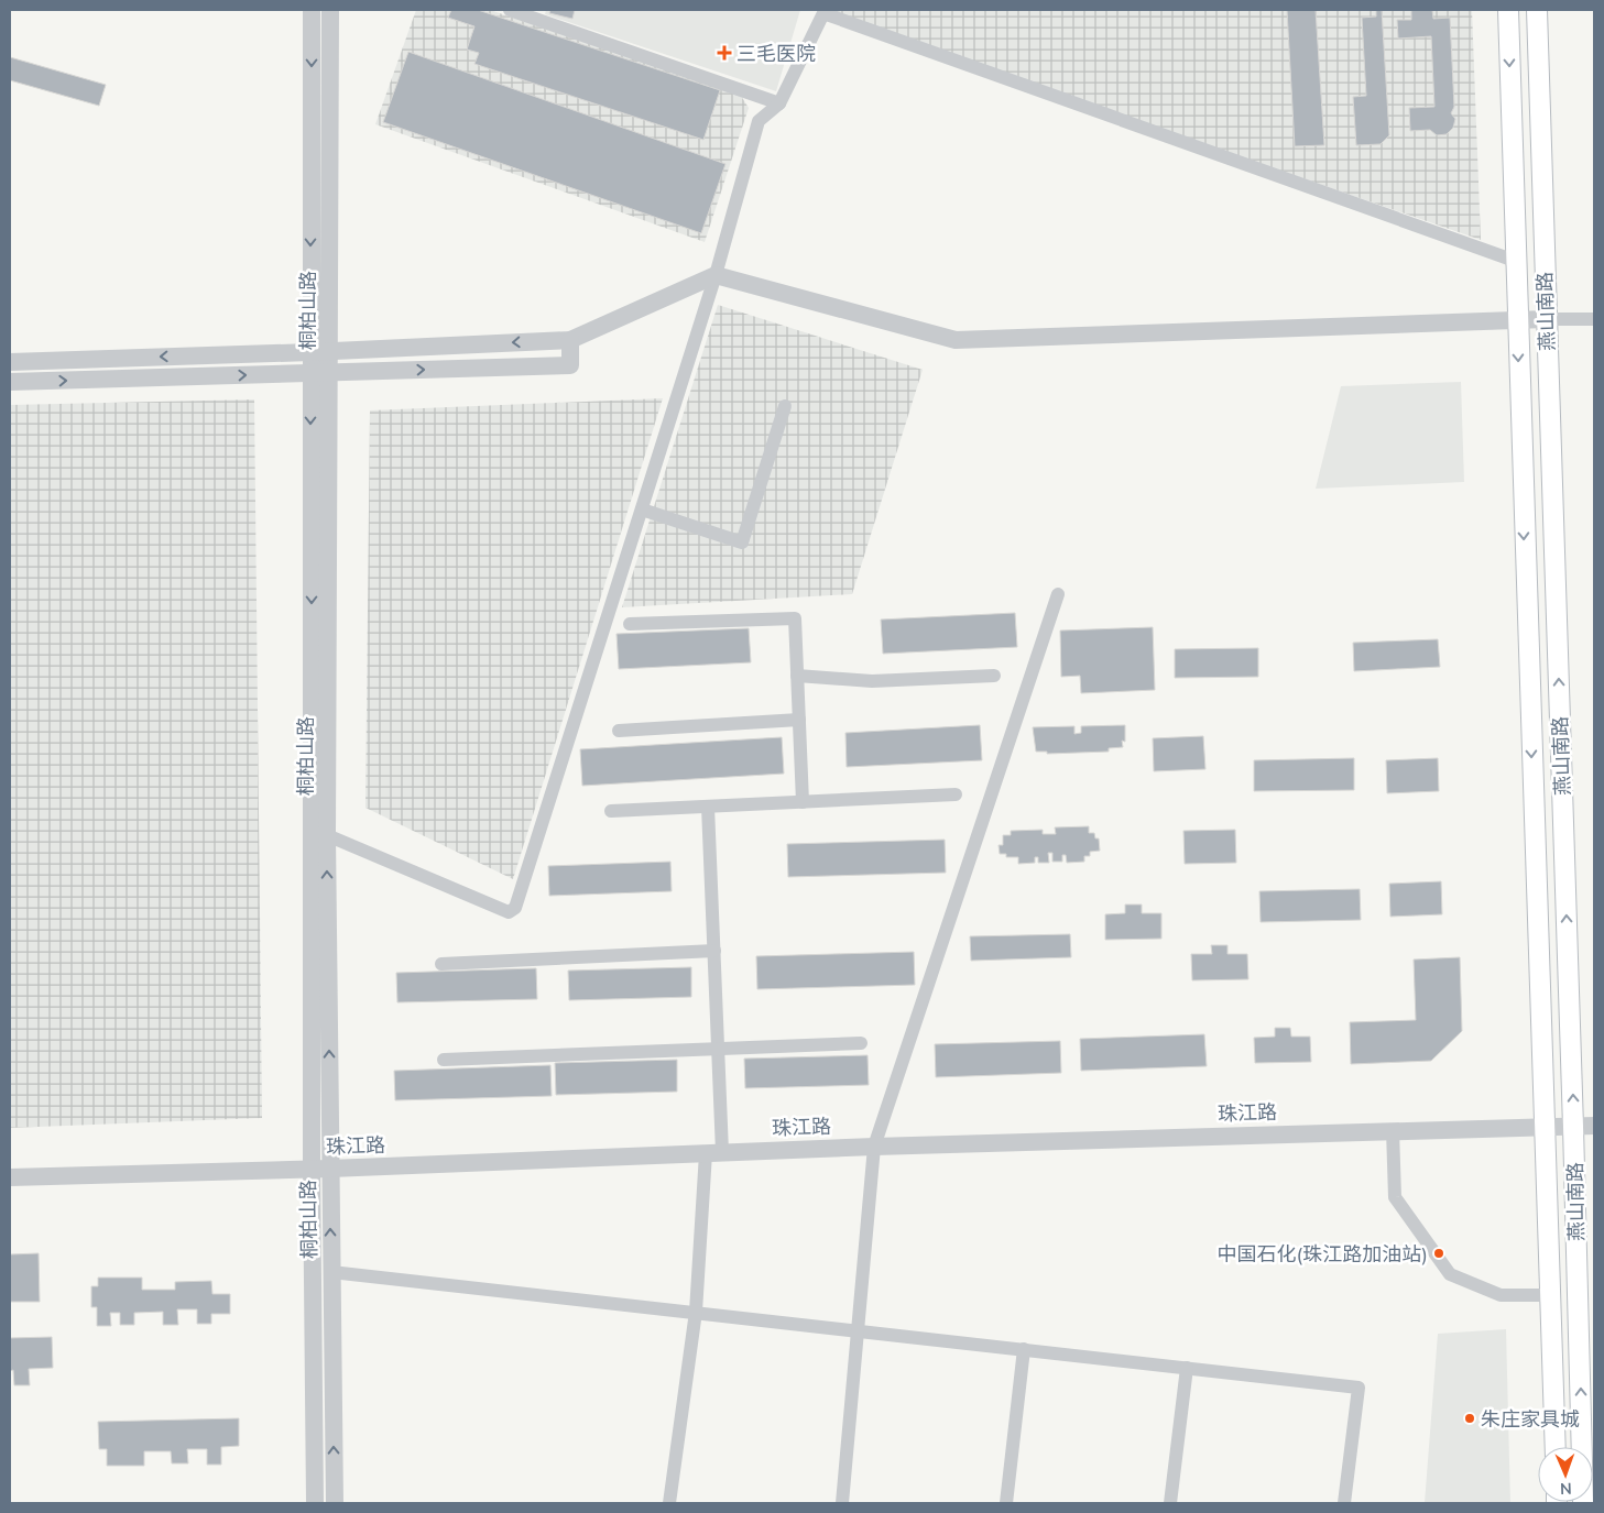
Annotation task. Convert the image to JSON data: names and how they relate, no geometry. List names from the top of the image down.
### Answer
{
  "streets": {
    "main road": ["燕山南路"],
    "street": ["桐柏山路", "珠江路"]
  },
  "crossings": [
    ["桐柏山路", "珠江路"],
    ["燕山南路", "珠江路"]
  ],
  "places": {
    "health": ["三毛医院"],
    "other": ["中国石化(珠江路加油站)", "朱庄家具城"]
  },
  "north": "bottom"
}
